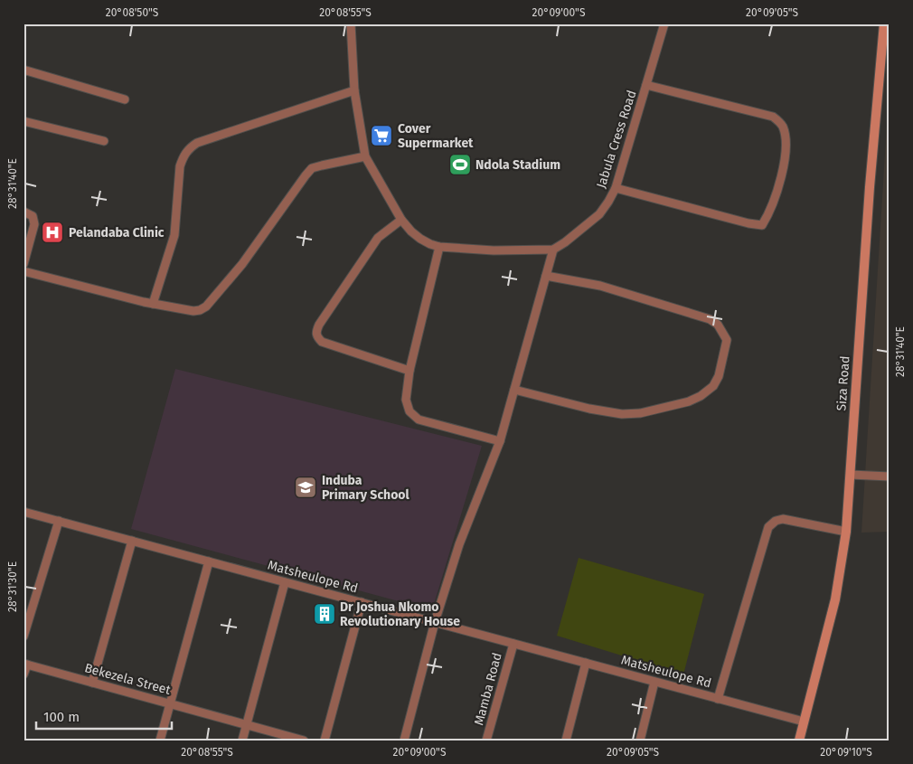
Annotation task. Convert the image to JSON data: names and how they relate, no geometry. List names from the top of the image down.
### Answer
{
  "streets": {
    "street": [
      "Jabula Cress Road",
      "Siza Road",
      "Matsheulope Rd",
      "Bekezela Street",
      "Mamba Road"
    ]
  },
  "crossings": [
    ["Siza Road", "Matsheulope Rd"],
    ["Matsheulope Rd", "Mamba Road"]
  ],
  "places": {
    "supermarket": ["Cover Supermarket"],
    "sports": ["Ndola Stadium"],
    "hospital": ["Pelandaba Clinic"],
    "school or university": ["Induba Primary School"],
    "building": ["Dr Joshua Nkomo Revolutionary House"]
  },
  "scale_bar": "100 m",
  "coordinates": [
    "20°08'50\"S",
    "20°08'55\"S",
    "20°09'00\"S",
    "20°09'05\"S",
    "28°31'40\"E",
    "28°31'30\"E",
    "20°09'10\"S"
  ]
}
